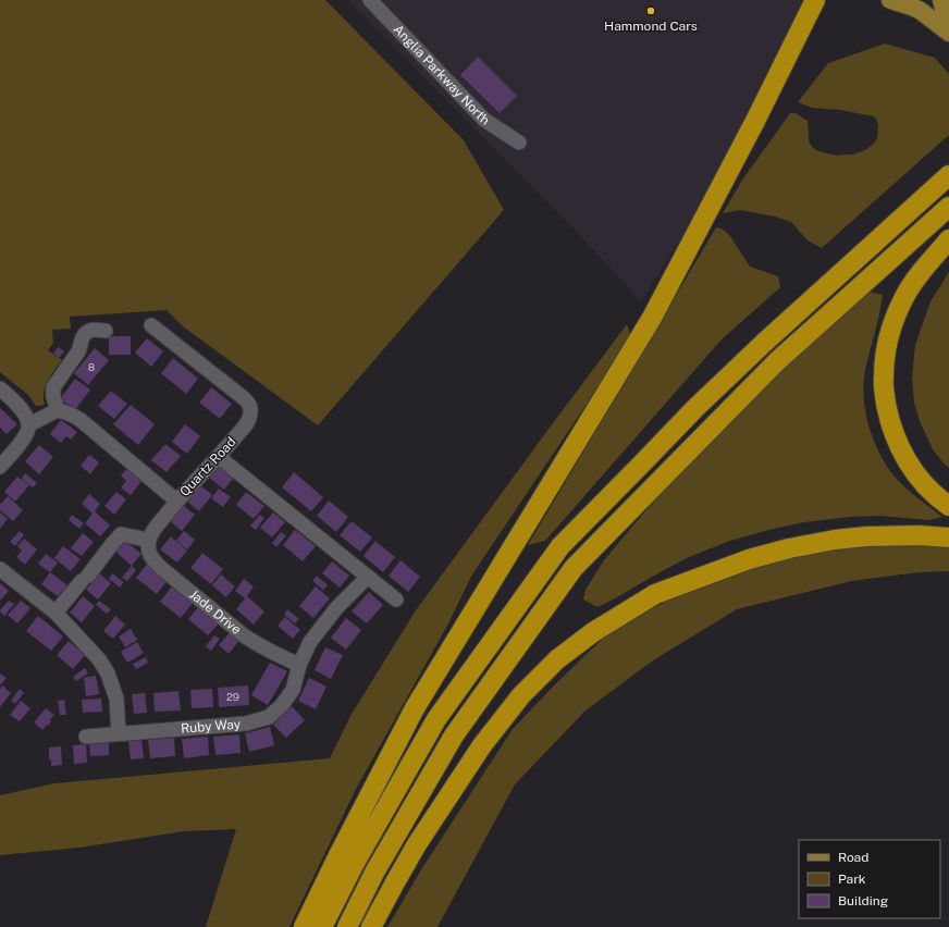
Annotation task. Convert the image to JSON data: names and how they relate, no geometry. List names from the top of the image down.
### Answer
{
  "streets": {
    "street": [
      "Anglia Parkway North",
      "Quartz Road",
      "Jade Drive",
      "Ruby Way"
    ]
  },
  "crossings": [
    ["Jade Drive", "Ruby Way"]
  ],
  "places": ["Hammond Cars"],
  "house_numbers": ["8", "29"],
  "legend": ["Road", "Park", "Building"]
}
